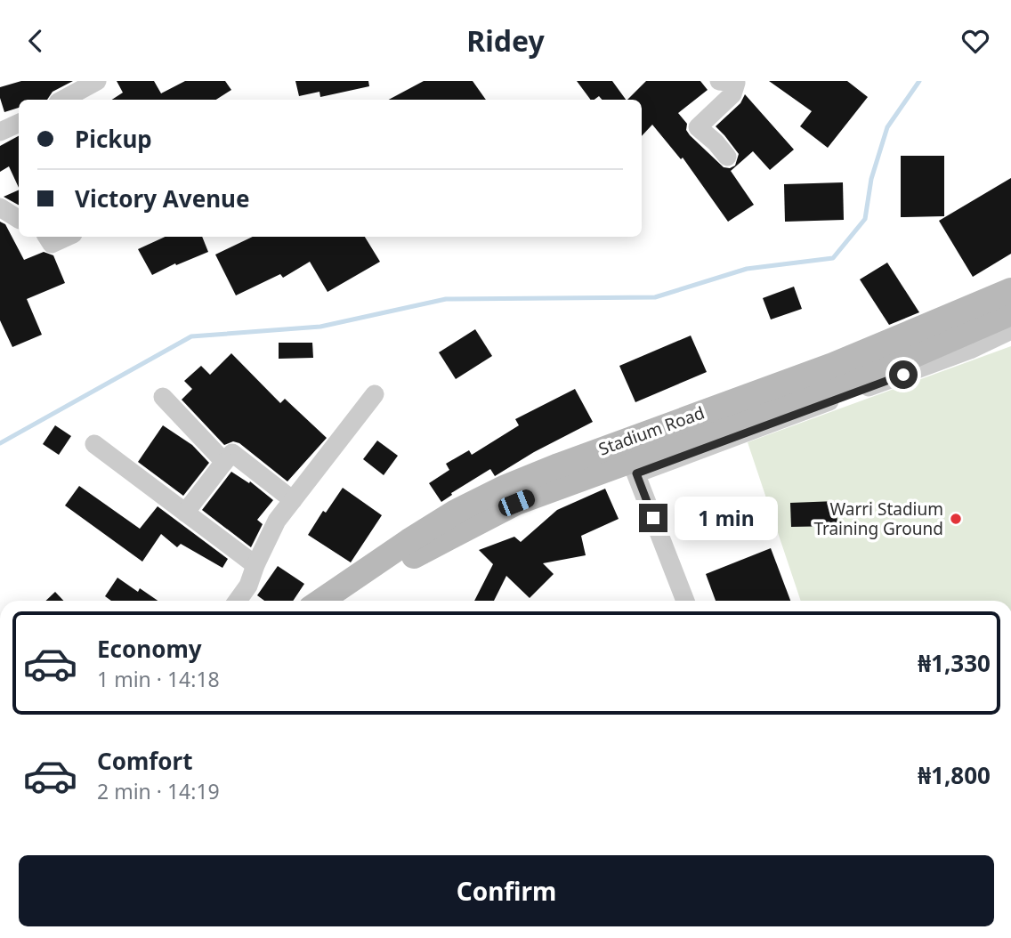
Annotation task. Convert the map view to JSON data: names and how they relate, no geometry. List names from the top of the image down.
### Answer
{
  "streets": {
    "main road": ["Stadium Road"]
  },
  "places": ["Warri Stadium Training Ground"],
  "page": {
    "header": "Ridey",
    "banner": ["Pickup", "Victory Avenue"],
    "bubble": "1 min",
    "list": [
      {
        "name": "Economy",
        "note": "1 min · 14:18",
        "value": "₦1,330"
      },
      {
        "name": "Comfort",
        "note": "2 min · 14:19",
        "value": "₦1,800"
      }
    ],
    "buttons": "Confirm"
  }
}
